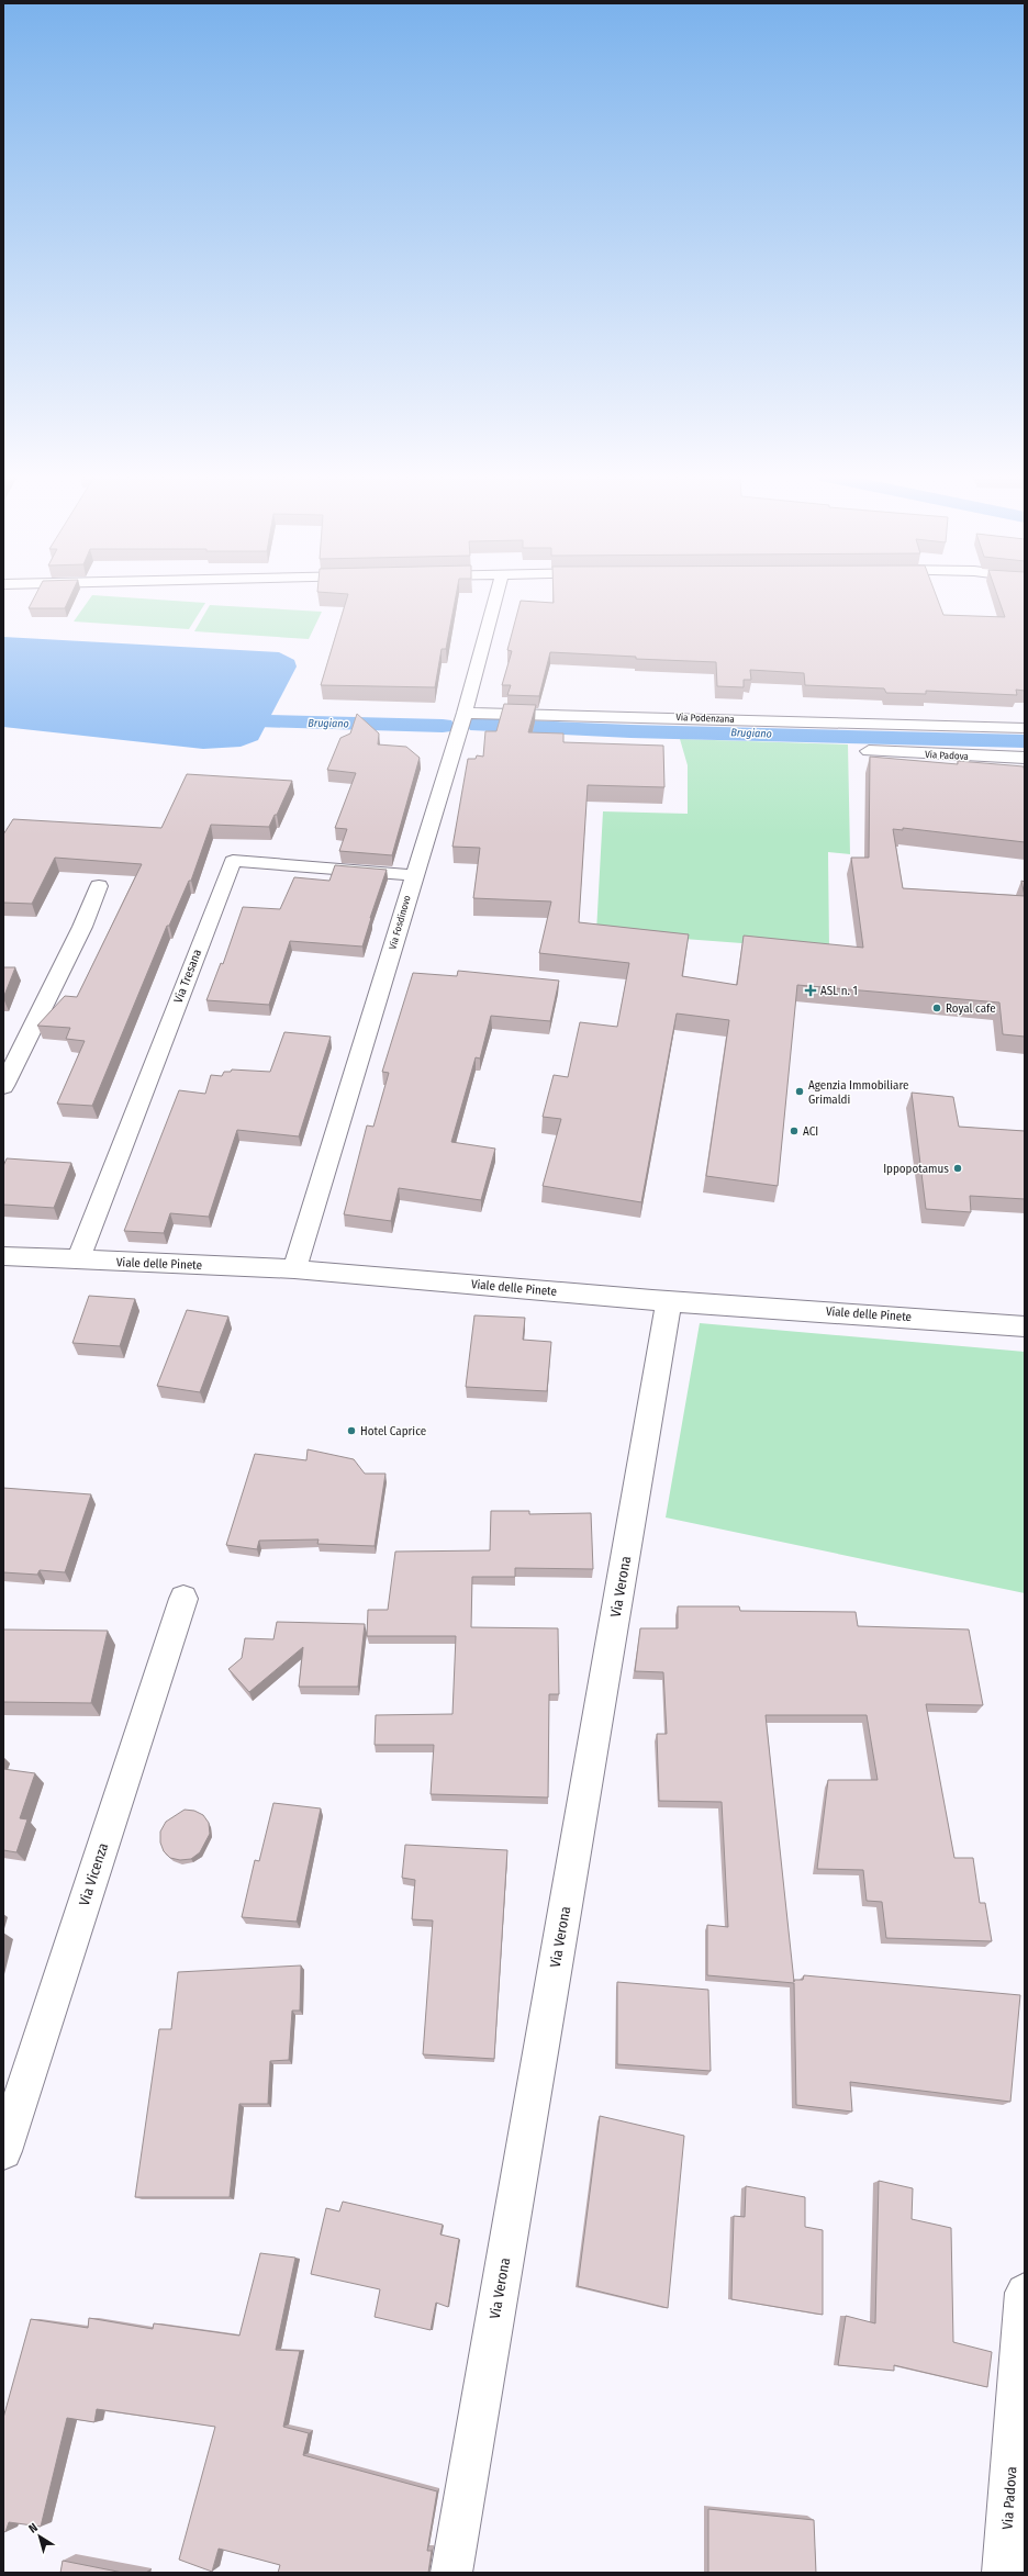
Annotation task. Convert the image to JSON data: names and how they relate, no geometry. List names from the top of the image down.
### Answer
{
  "streets": {
    "street": [
      "Via Podenzana",
      "Via Padova",
      "Via Fosdinovo",
      "Via Tresana",
      "Viale delle Pinete",
      "Via Verona",
      "Via Vicenza"
    ]
  },
  "crossings": [
    ["Via Podenzana", "Via Fosdinovo"],
    ["Via Fosdinovo", "Via Tresana"],
    ["Via Fosdinovo", "Viale delle Pinete"],
    ["Via Tresana", "Viale delle Pinete"],
    ["Viale delle Pinete", "Via Verona"]
  ],
  "water": ["Brugiano"],
  "places": {
    "health": ["ASL n. 1"],
    "other": [
      "Royal cafe",
      "Agenzia Immobiliare Grimaldi",
      "ACI",
      "Ippopotamus",
      "Hotel Caprice"
    ]
  },
  "north": "top left"
}
